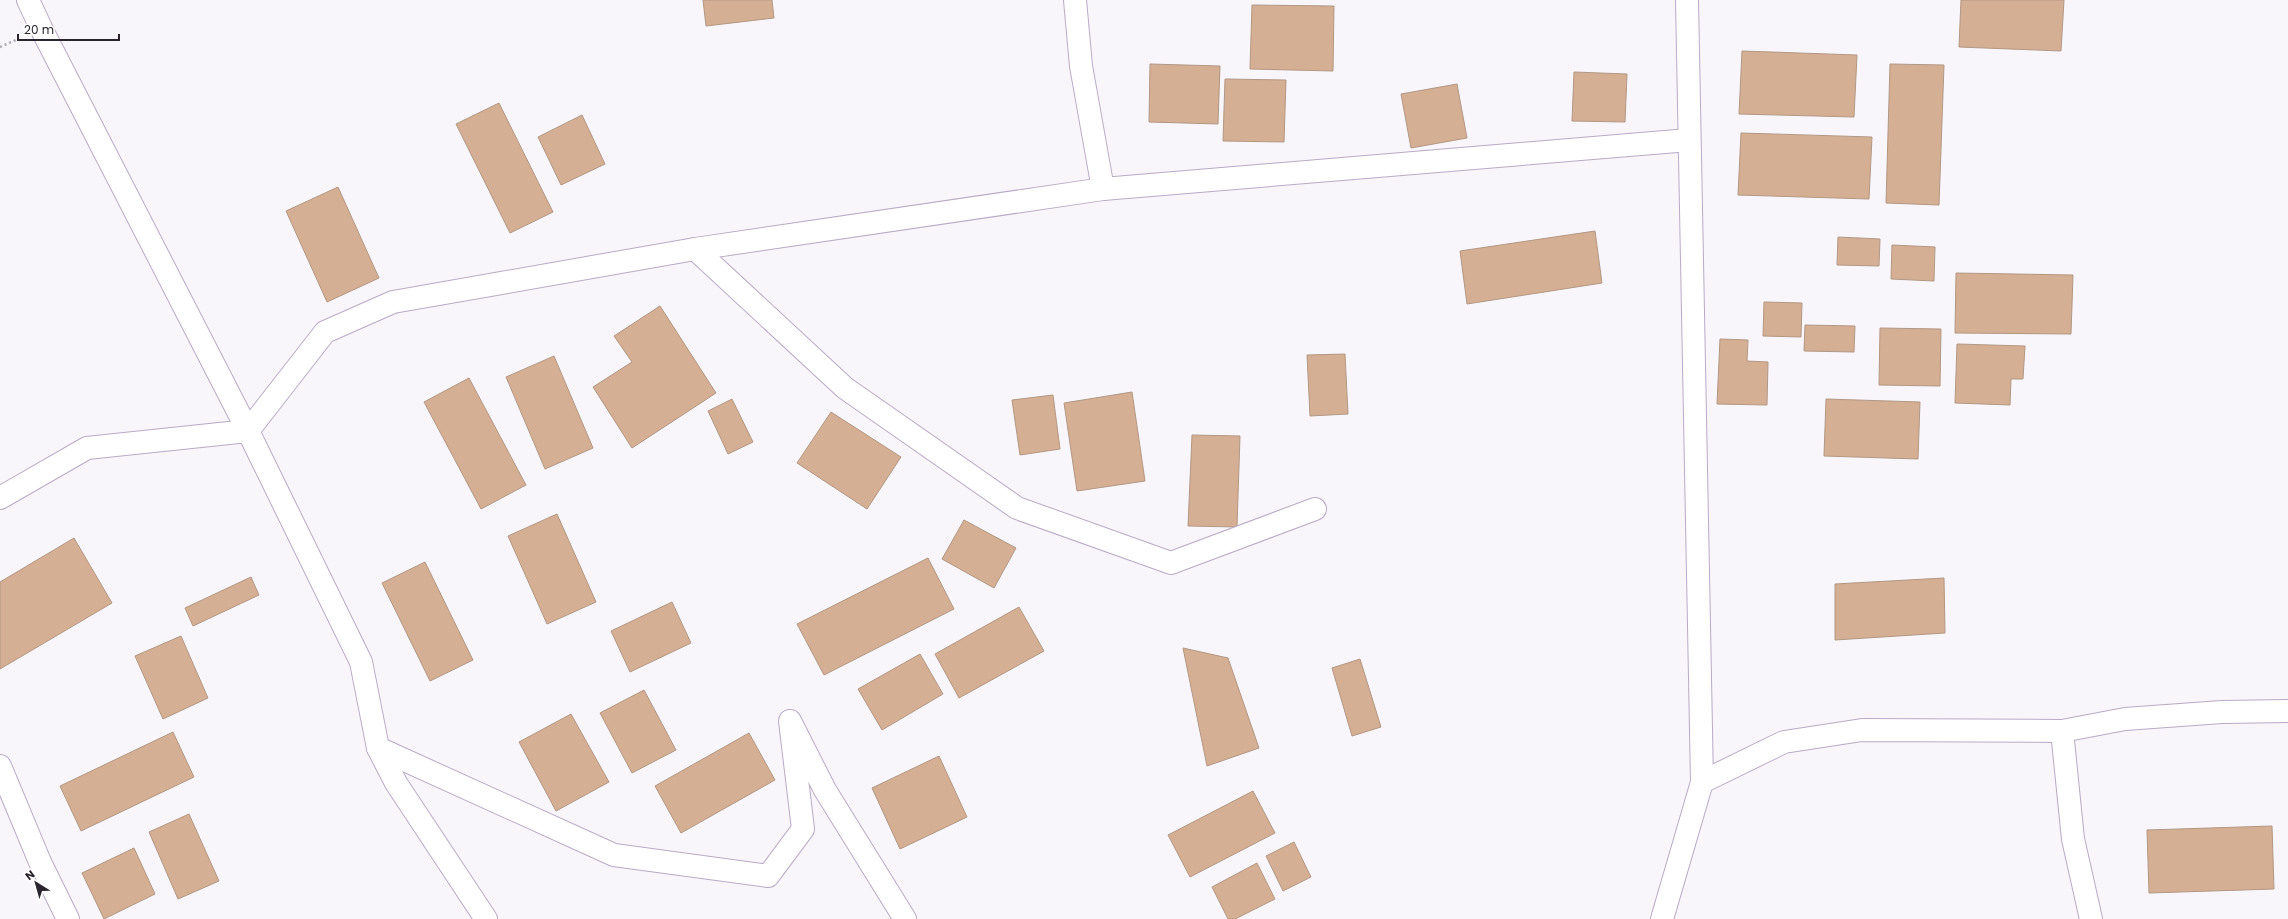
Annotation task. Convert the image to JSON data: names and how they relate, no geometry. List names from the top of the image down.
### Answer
{
  "scale_bar": "20 m",
  "north": "top left"
}
